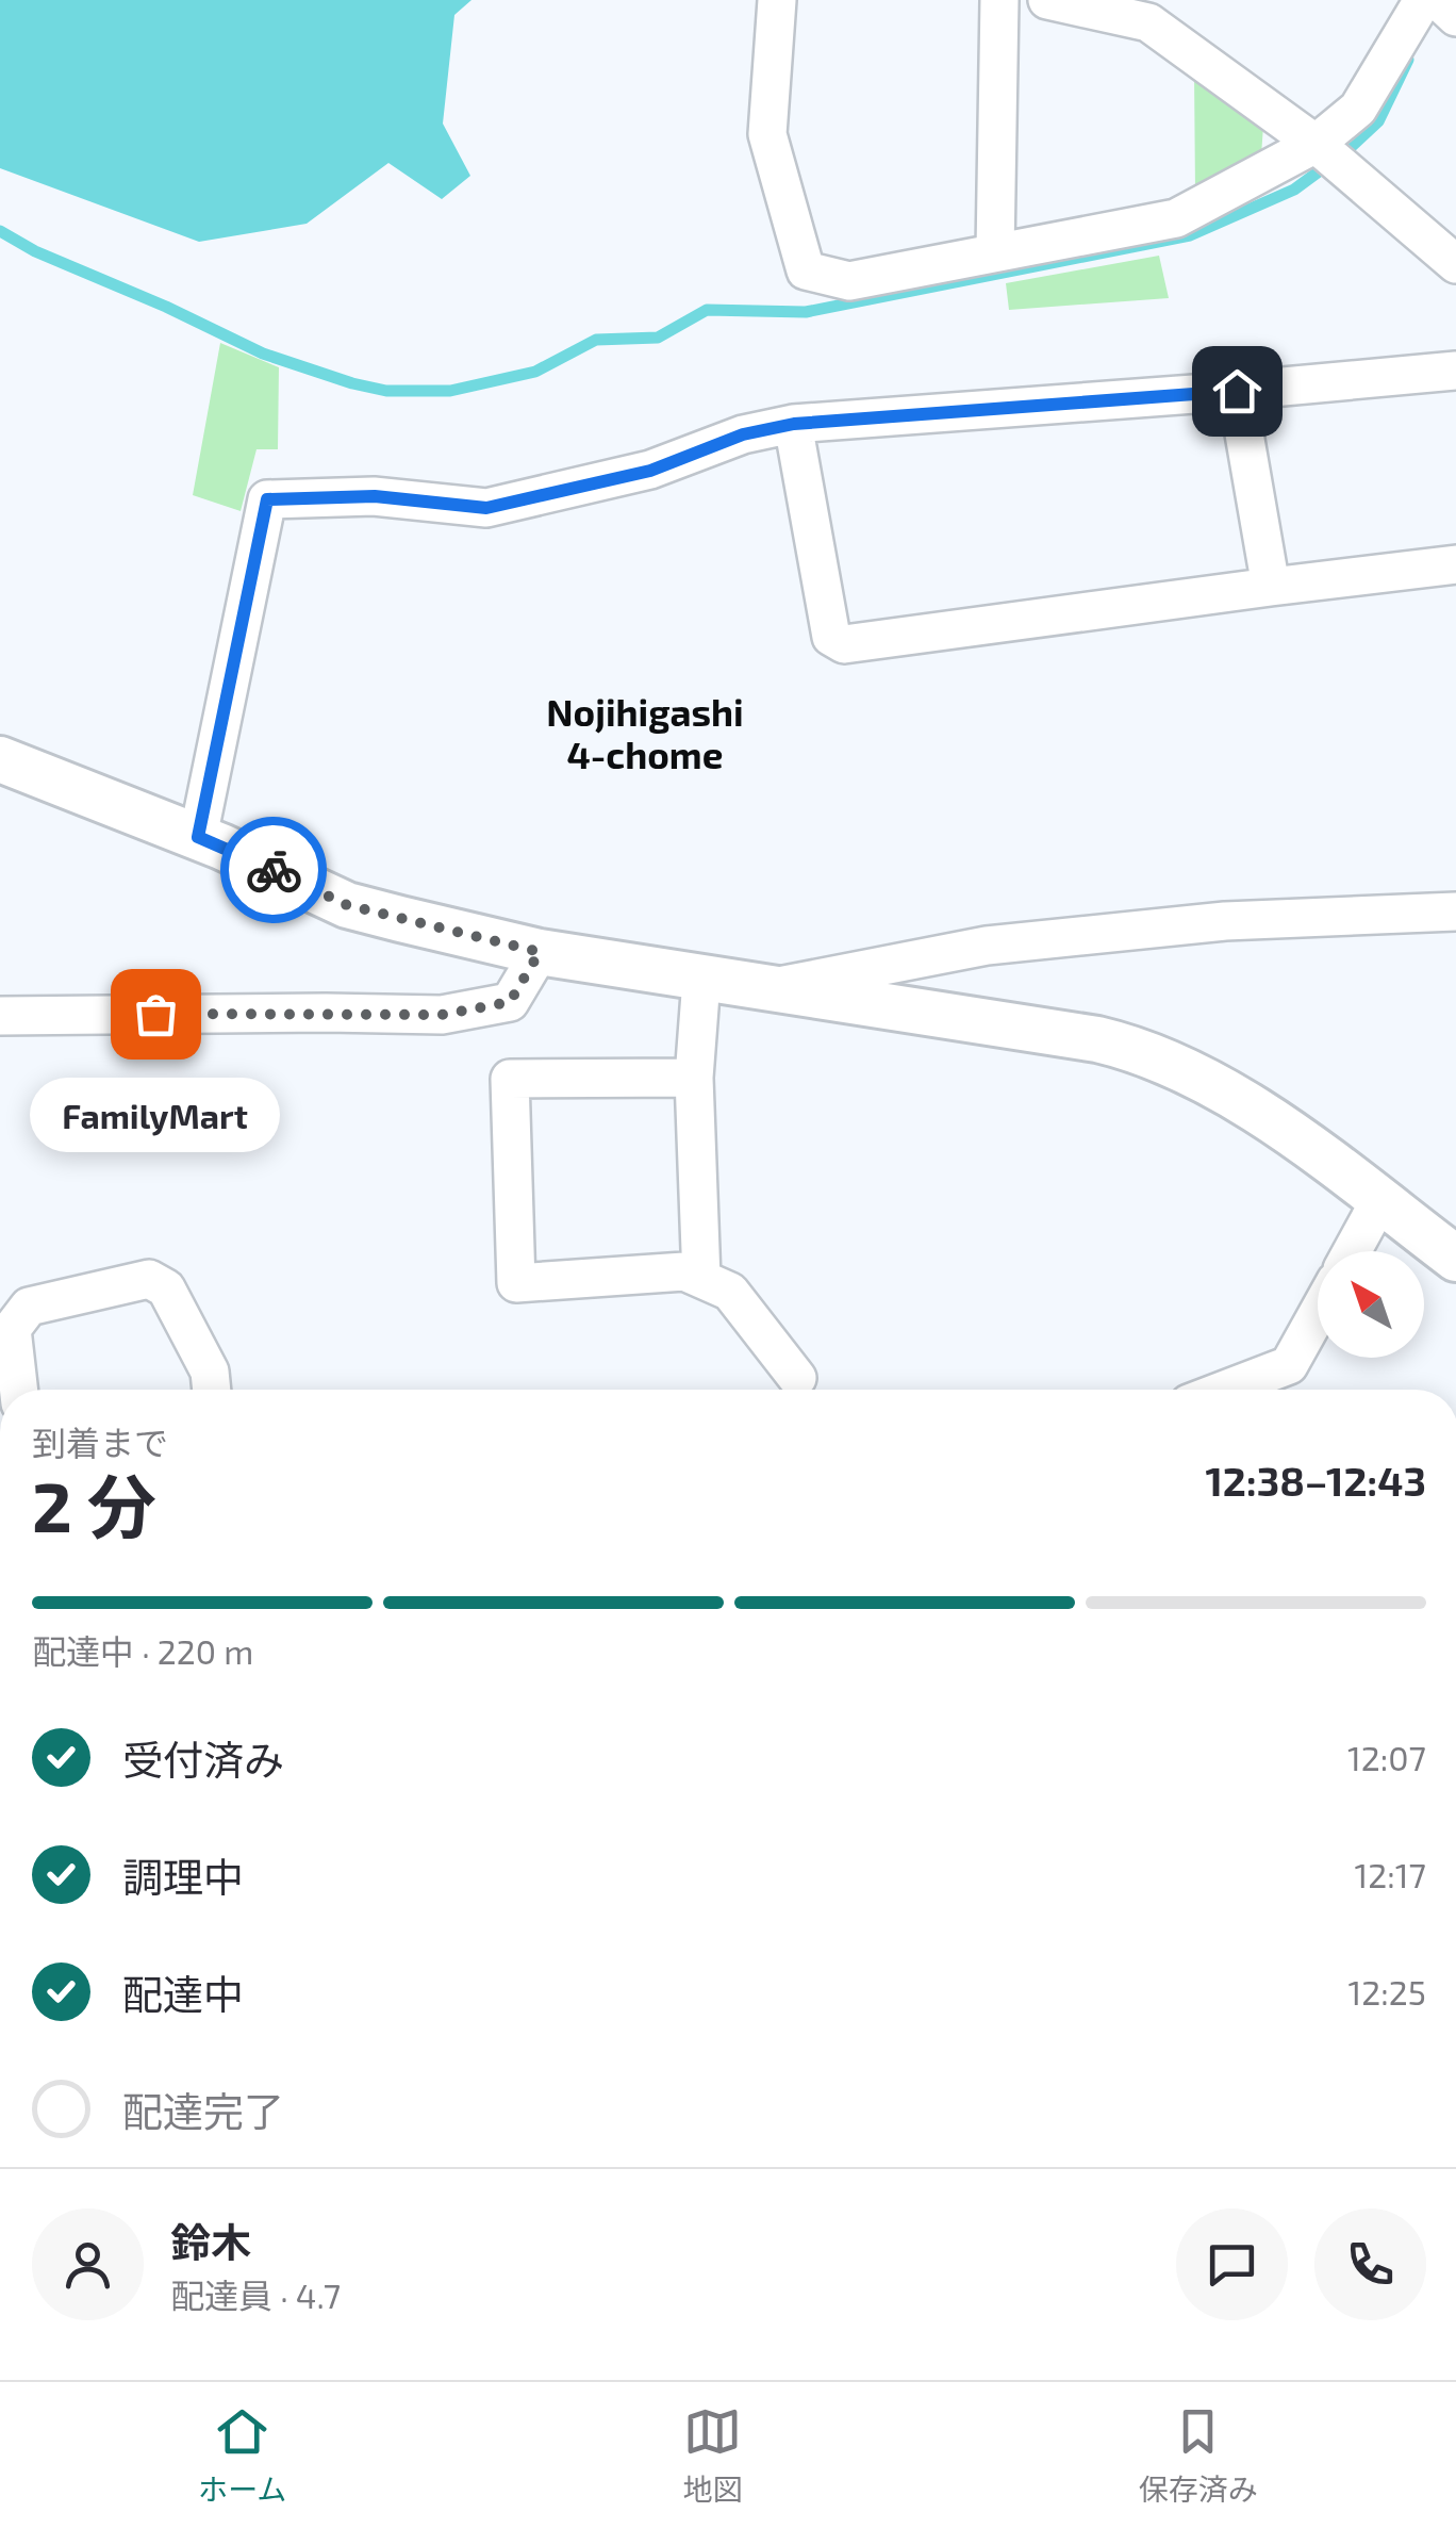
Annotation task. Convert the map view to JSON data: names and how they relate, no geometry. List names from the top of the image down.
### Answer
{
  "districts": ["Nojihigashi 4-chome"],
  "places": ["FamilyMart"],
  "north": "top left",
  "page": {
    "bubble": "FamilyMart",
    "heading": ["2 分", "到着まで", "12:38–12:43"],
    "panel": ["鈴木", "配達員 · 4.7"],
    "bar": "配達中 · 220 m",
    "list": [
      ["受付済み", "12:07"],
      ["調理中", "12:17"],
      ["配達中", "12:25"],
      "配達完了"
    ],
    "tabs": ["ホーム", "地図", "保存済み"]
  }
}
